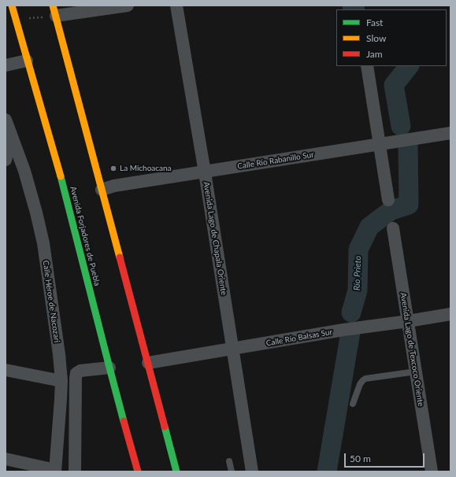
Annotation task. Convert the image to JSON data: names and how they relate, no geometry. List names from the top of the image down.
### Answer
{
  "streets": {
    "main road": ["Avenida Forjadores de Puebla"],
    "street": [
      "Calle Río Rabanillo Sur",
      "Avenida Lago de Chapala Oriente",
      "Calle Héroe de Nacozari",
      "Calle Río Balsas Sur",
      "Avenida Lago de Texcoco Oriente"
    ]
  },
  "crossings": [
    ["Calle Río Rabanillo Sur", "Avenida Lago de Chapala Oriente"],
    ["Avenida Lago de Chapala Oriente", "Calle Río Balsas Sur"],
    ["Calle Río Balsas Sur", "Avenida Lago de Texcoco Oriente"]
  ],
  "water": ["Río Prieto"],
  "places": ["La Michoacana"],
  "legend": ["Fast", "Slow", "Jam"],
  "scale_bar": "50 m"
}
